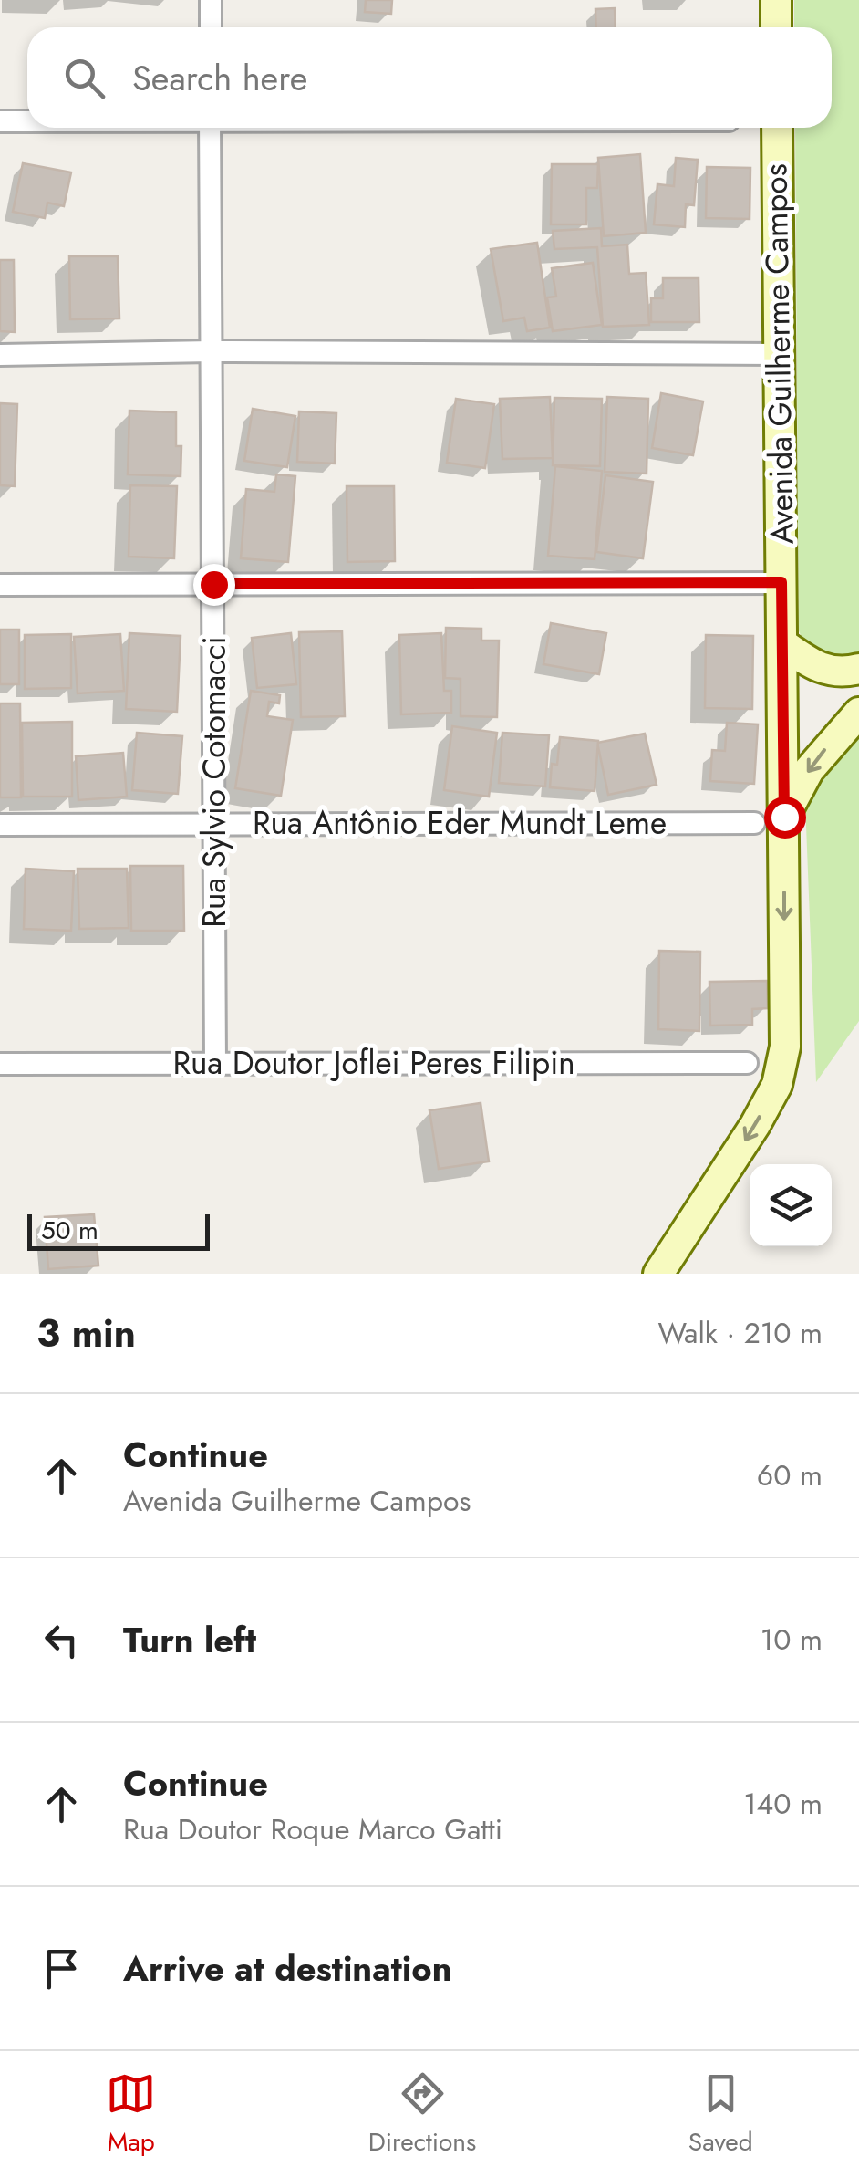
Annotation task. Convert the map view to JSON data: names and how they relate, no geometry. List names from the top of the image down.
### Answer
{
  "streets": {
    "main road": ["Avenida Guilherme Campos"],
    "street": ["Rua Sylvio Cotomacci", "Rua Antônio Eder Mundt Leme", "Rua Doutor Joflei Peres Filipin"]
  },
  "crossings": [
    ["Rua Sylvio Cotomacci", "Rua Antônio Eder Mundt Leme"],
    ["Rua Sylvio Cotomacci", "Rua Doutor Joflei Peres Filipin"]
  ],
  "one_way": ["Avenida Guilherme Campos"],
  "scale_bar": "50 m",
  "page": {
    "search": "Search here",
    "scale": "50 m",
    "heading": ["3 min", "Walk · 210 m"],
    "list": [
      ["Continue", "Avenida Guilherme Campos", "60 m"],
      ["Turn left", "10 m"],
      ["Continue", "Rua Doutor Roque Marco Gatti", "140 m"],
      "Arrive at destination"
    ],
    "nav": ["Map", "Directions", "Saved"]
  }
}
